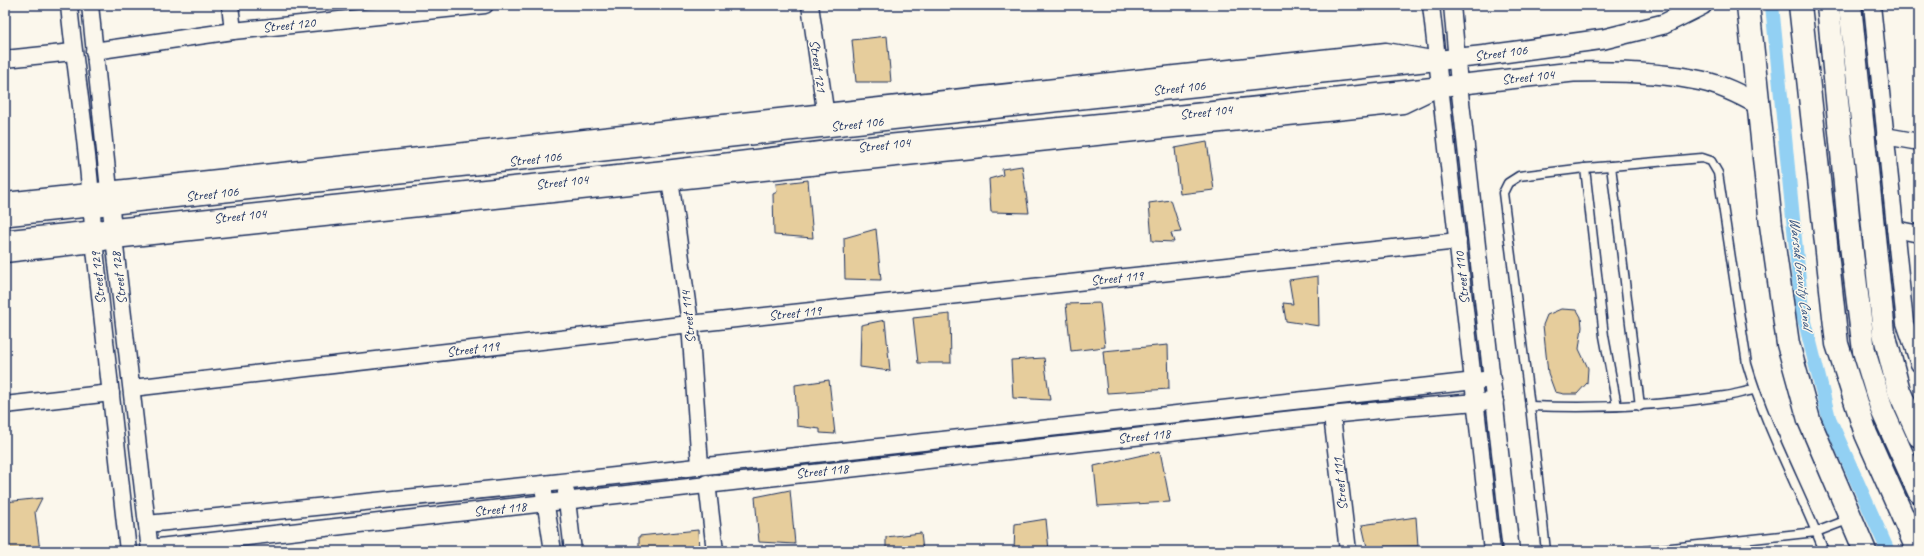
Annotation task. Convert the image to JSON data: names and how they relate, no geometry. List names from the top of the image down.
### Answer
{
  "streets": {
    "street": [
      "Street 120",
      "Street 106",
      "Street 121",
      "Street 104",
      "Street 129",
      "Street 128",
      "Street 119",
      "Street 110",
      "Street 114",
      "Street 118",
      "Street 111"
    ]
  },
  "crossings": [
    ["Street 120", "Street 128"],
    ["Street 106", "Street 121"],
    ["Street 106", "Street 129"],
    ["Street 106", "Street 128"],
    ["Street 106", "Street 110"],
    ["Street 104", "Street 129"],
    ["Street 104", "Street 128"],
    ["Street 104", "Street 110"],
    ["Street 104", "Street 114"],
    ["Street 128", "Street 119"],
    ["Street 128", "Street 118"],
    ["Street 119", "Street 110"],
    ["Street 119", "Street 114"],
    ["Street 110", "Street 118"],
    ["Street 118", "Street 111"]
  ],
  "water": ["Warsak Gravity Canal"]
}
